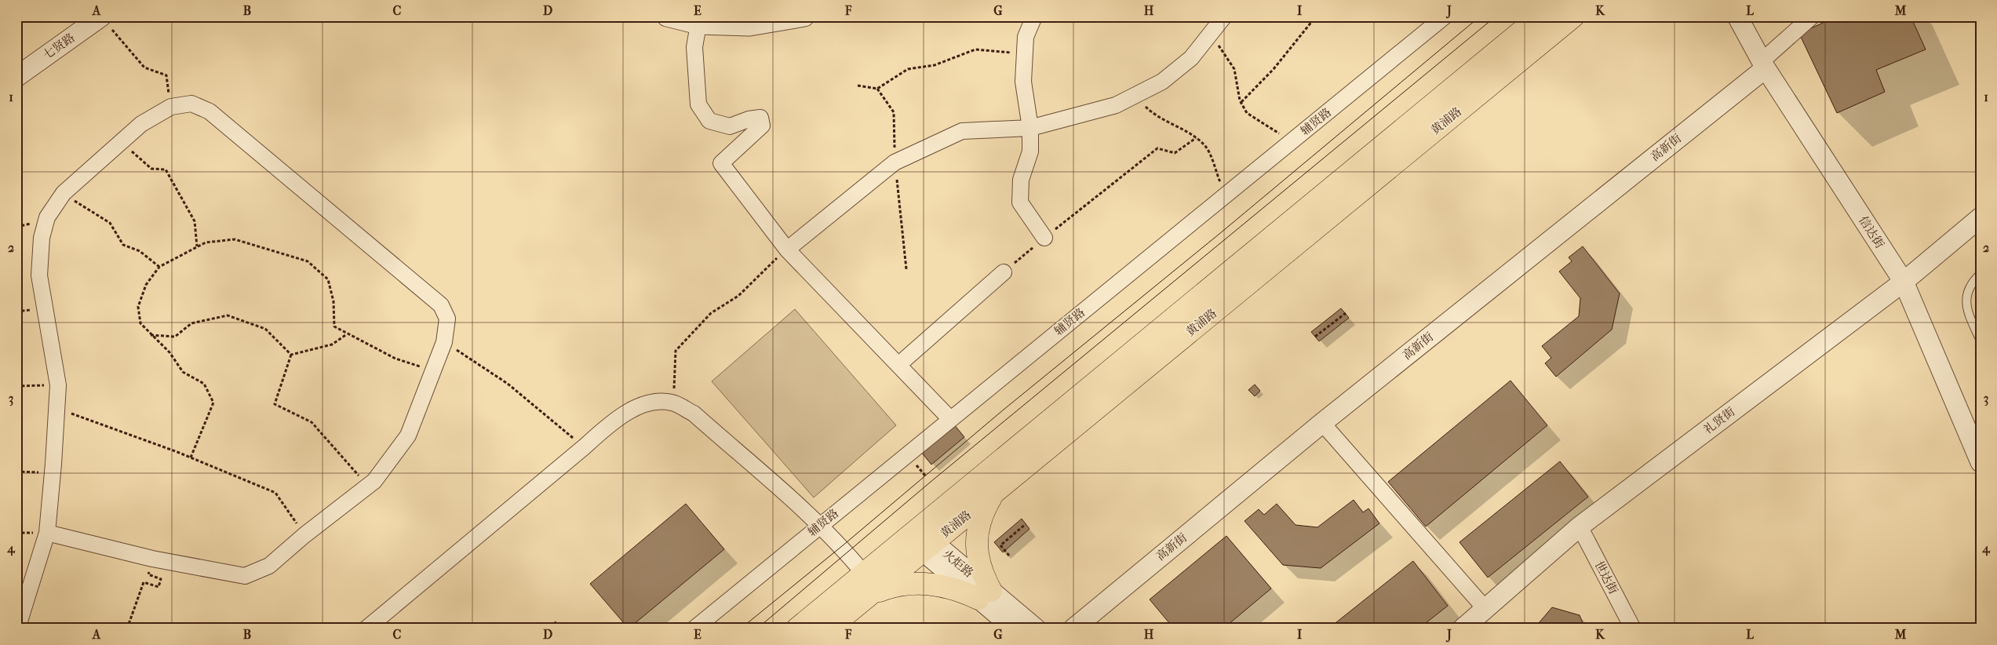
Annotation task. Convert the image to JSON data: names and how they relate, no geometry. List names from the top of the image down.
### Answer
{
  "streets": {
    "highway": ["黄浦路"],
    "street": [
      "七贤路",
      "辅贤路",
      "高新街",
      "信达街",
      "礼贤街",
      "火炬路",
      "世达街"
    ]
  },
  "crossings": [
    ["黄浦路", "火炬路"],
    ["高新街", "信达街"],
    ["信达街", "礼贤街"],
    ["礼贤街", "世达街"]
  ],
  "grid": {
    "columns": [
      "A",
      "B",
      "C",
      "D",
      "E",
      "F",
      "G",
      "H",
      "I",
      "J",
      "K",
      "L",
      "M"
    ],
    "rows": [
      "1",
      "2",
      "3",
      "4"
    ]
  }
}
